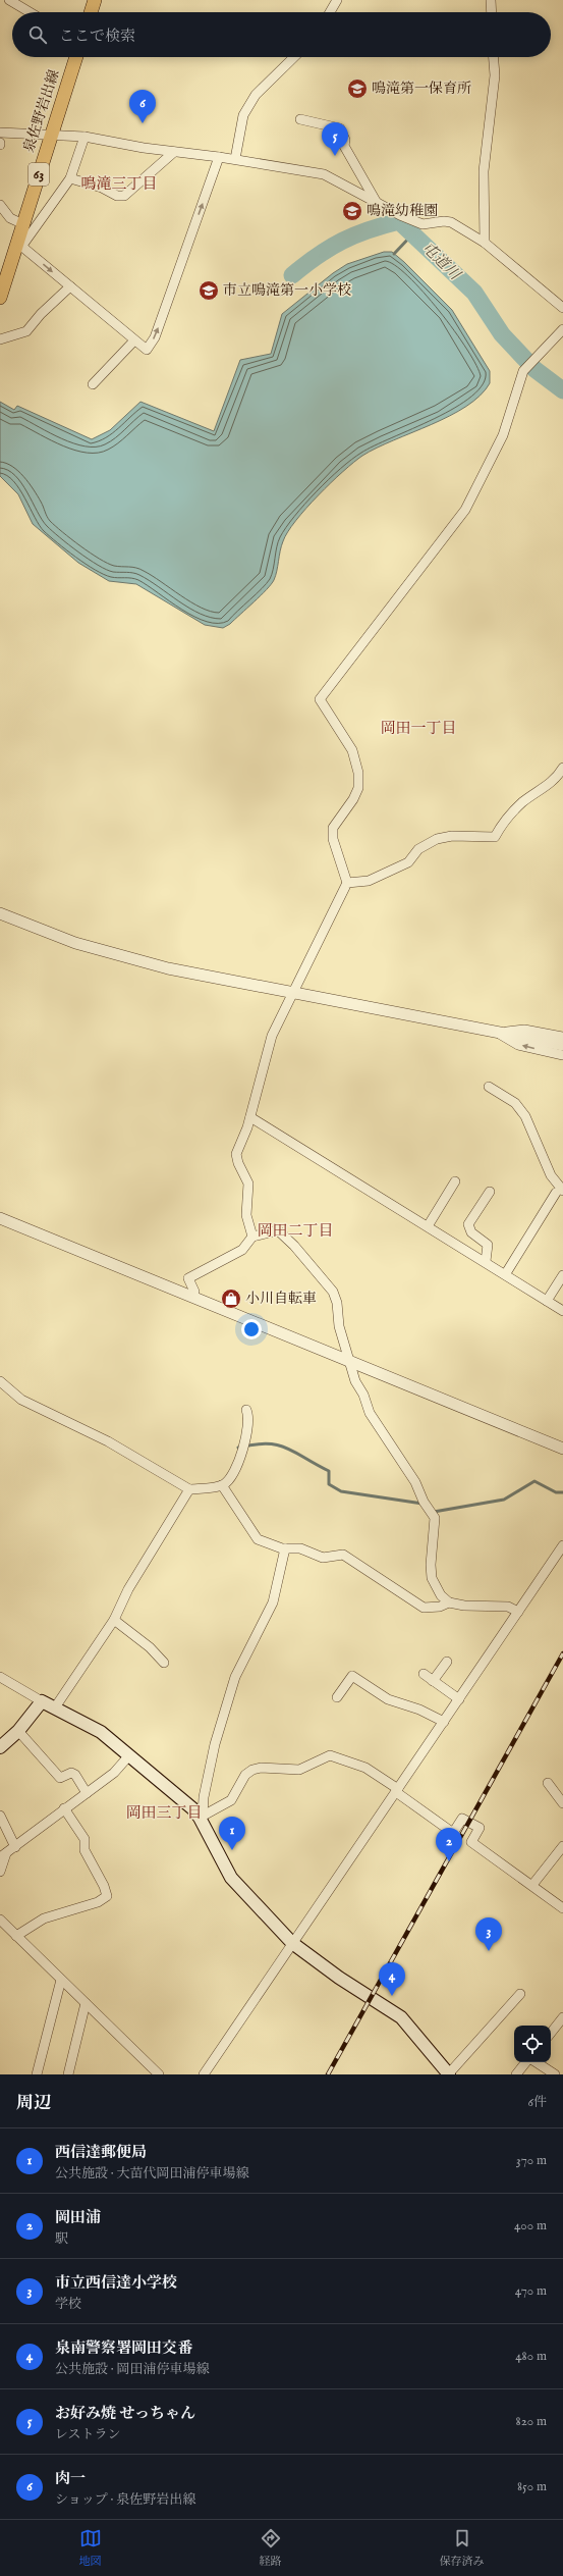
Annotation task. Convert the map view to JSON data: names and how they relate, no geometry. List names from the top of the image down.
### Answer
{
  "streets": {
    "main road": ["泉佐野岩出線", "63"]
  },
  "districts": [
    "鳴滝三丁目",
    "岡田一丁目",
    "岡田二丁目",
    "岡田三丁目"
  ],
  "water": ["屯道川"],
  "places": {
    "school or university": ["鳴滝第一保育所", "鳴滝幼稚園", "市立鳴滝第一小学校"],
    "shop": ["小川自転車"]
  },
  "page": {
    "search": "ここで検索",
    "pins": [
      "6",
      "5",
      "1",
      "2",
      "3",
      "4"
    ],
    "heading": ["周辺", "6件"],
    "list": [
      {
        "mark": "1",
        "name": "西信達郵便局",
        "note": "公共施設 · 大苗代岡田浦停車場線",
        "value": "370 m"
      },
      {
        "mark": "2",
        "name": "岡田浦",
        "note": "駅",
        "value": "400 m"
      },
      {
        "mark": "3",
        "name": "市立西信達小学校",
        "note": "学校",
        "value": "470 m"
      },
      {
        "mark": "4",
        "name": "泉南警察署岡田交番",
        "note": "公共施設 · 岡田浦停車場線",
        "value": "480 m"
      },
      {
        "mark": "5",
        "name": "お好み焼 せっちゃん",
        "note": "レストラン",
        "value": "820 m"
      },
      {
        "mark": "6",
        "name": "肉一",
        "note": "ショップ · 泉佐野岩出線",
        "value": "850 m"
      }
    ],
    "nav": ["地図", "経路", "保存済み"]
  }
}
